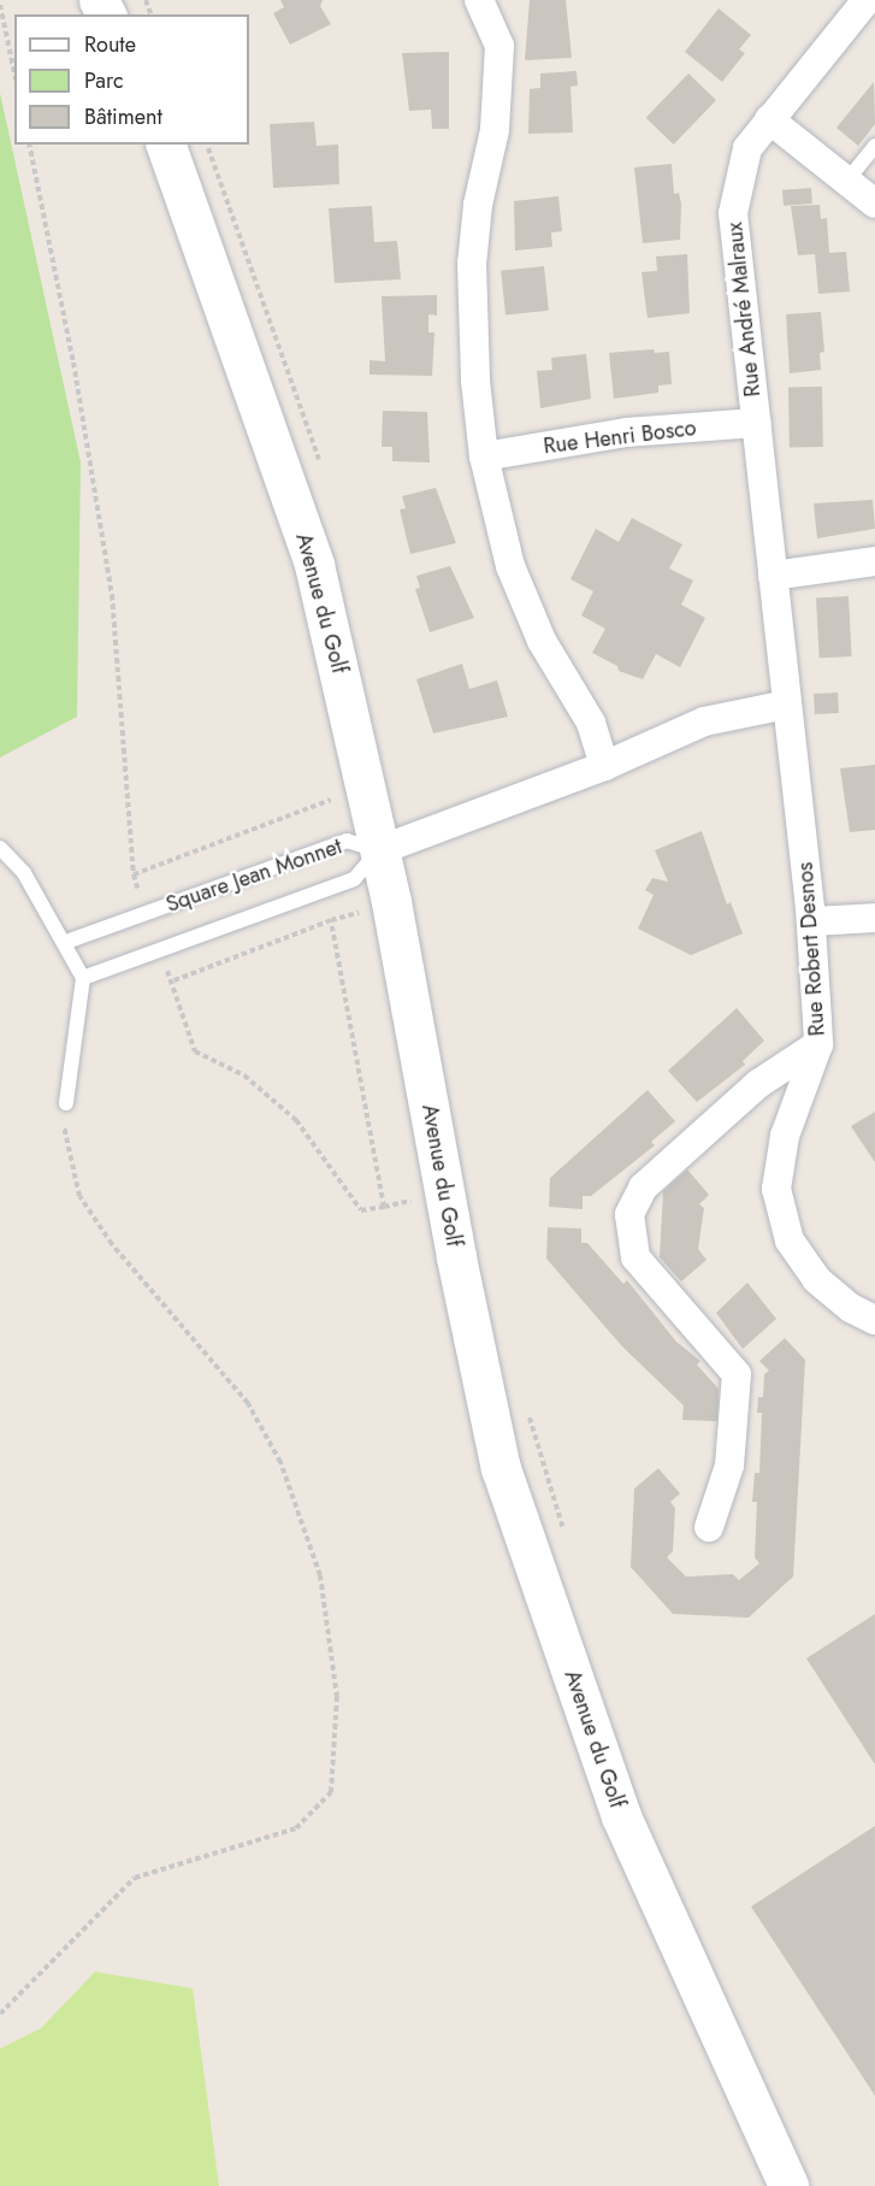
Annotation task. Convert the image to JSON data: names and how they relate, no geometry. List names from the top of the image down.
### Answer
{
  "streets": {
    "main road": ["Avenue du Golf"],
    "street": ["Rue André Malraux", "Rue Henri Bosco", "Rue Robert Desnos"],
    "lane": ["Square Jean Monnet"]
  },
  "crossings": [
    ["Rue André Malraux", "Rue Henri Bosco"],
    ["Rue André Malraux", "Rue Robert Desnos"],
    ["Avenue du Golf", "Square Jean Monnet"]
  ],
  "legend": ["Route", "Parc", "Bâtiment"]
}
